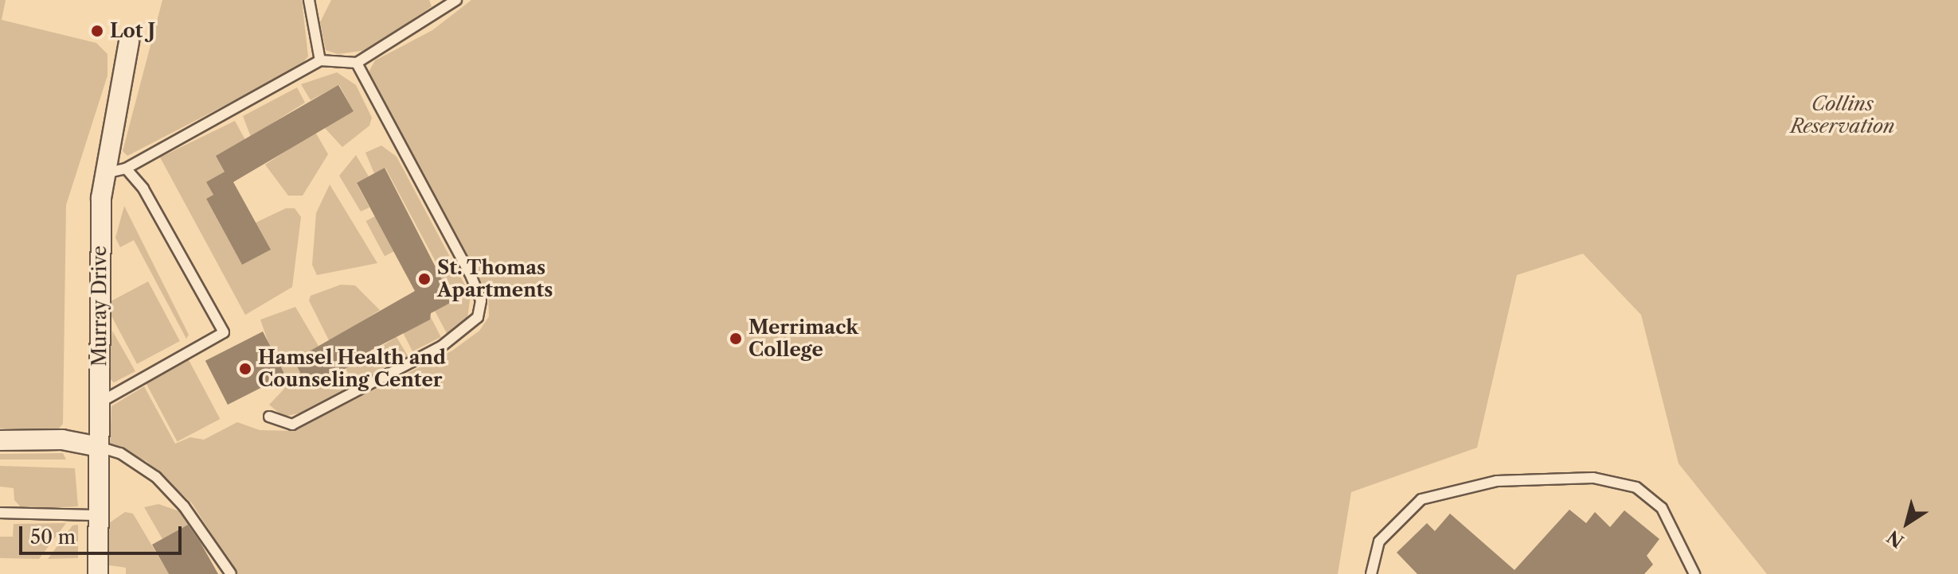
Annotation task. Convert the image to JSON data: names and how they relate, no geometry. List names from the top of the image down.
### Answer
{
  "streets": {
    "street": ["Murray Drive"]
  },
  "parks": ["Collins Reservation"],
  "places": [
    "Lot J",
    "St. Thomas Apartments",
    "Merrimack College",
    "Hamsel Health and Counseling Center"
  ],
  "scale_bar": "50 m",
  "north": "bottom left"
}
